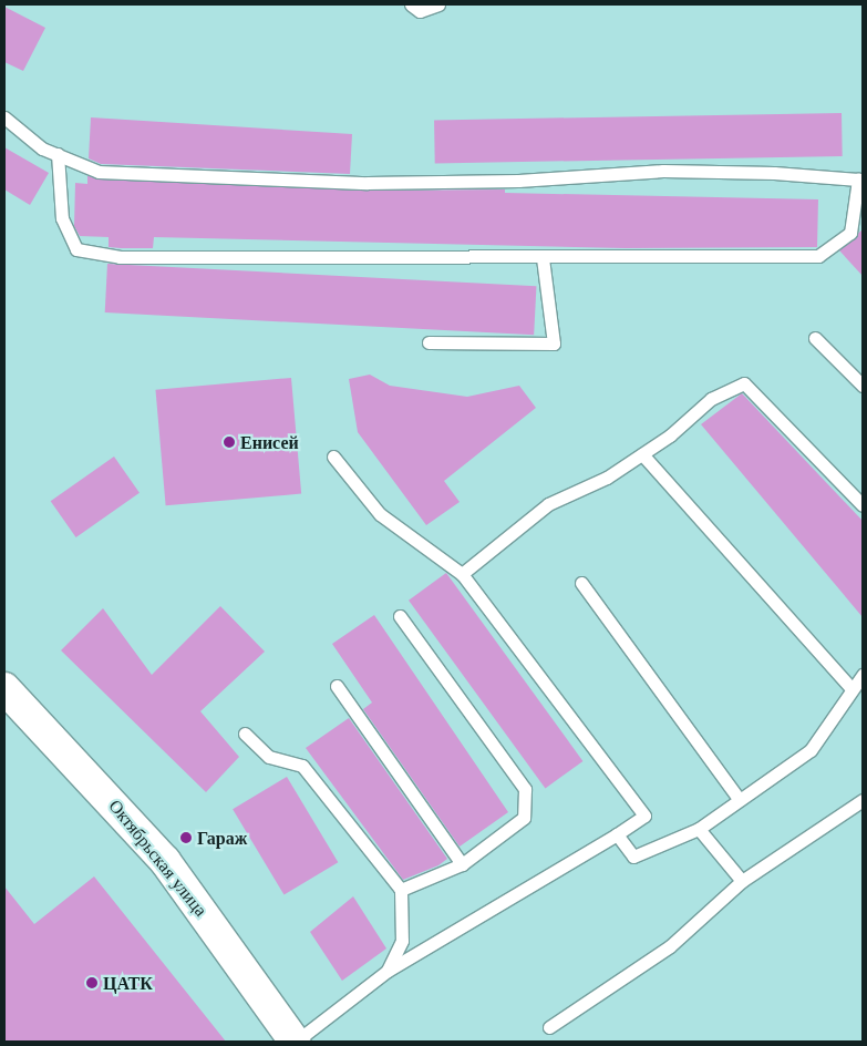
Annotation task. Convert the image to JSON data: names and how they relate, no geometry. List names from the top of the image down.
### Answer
{
  "streets": {
    "street": ["Октябрьская улица"]
  },
  "places": ["Енисей", "Гараж", "ЦАТК"]
}
